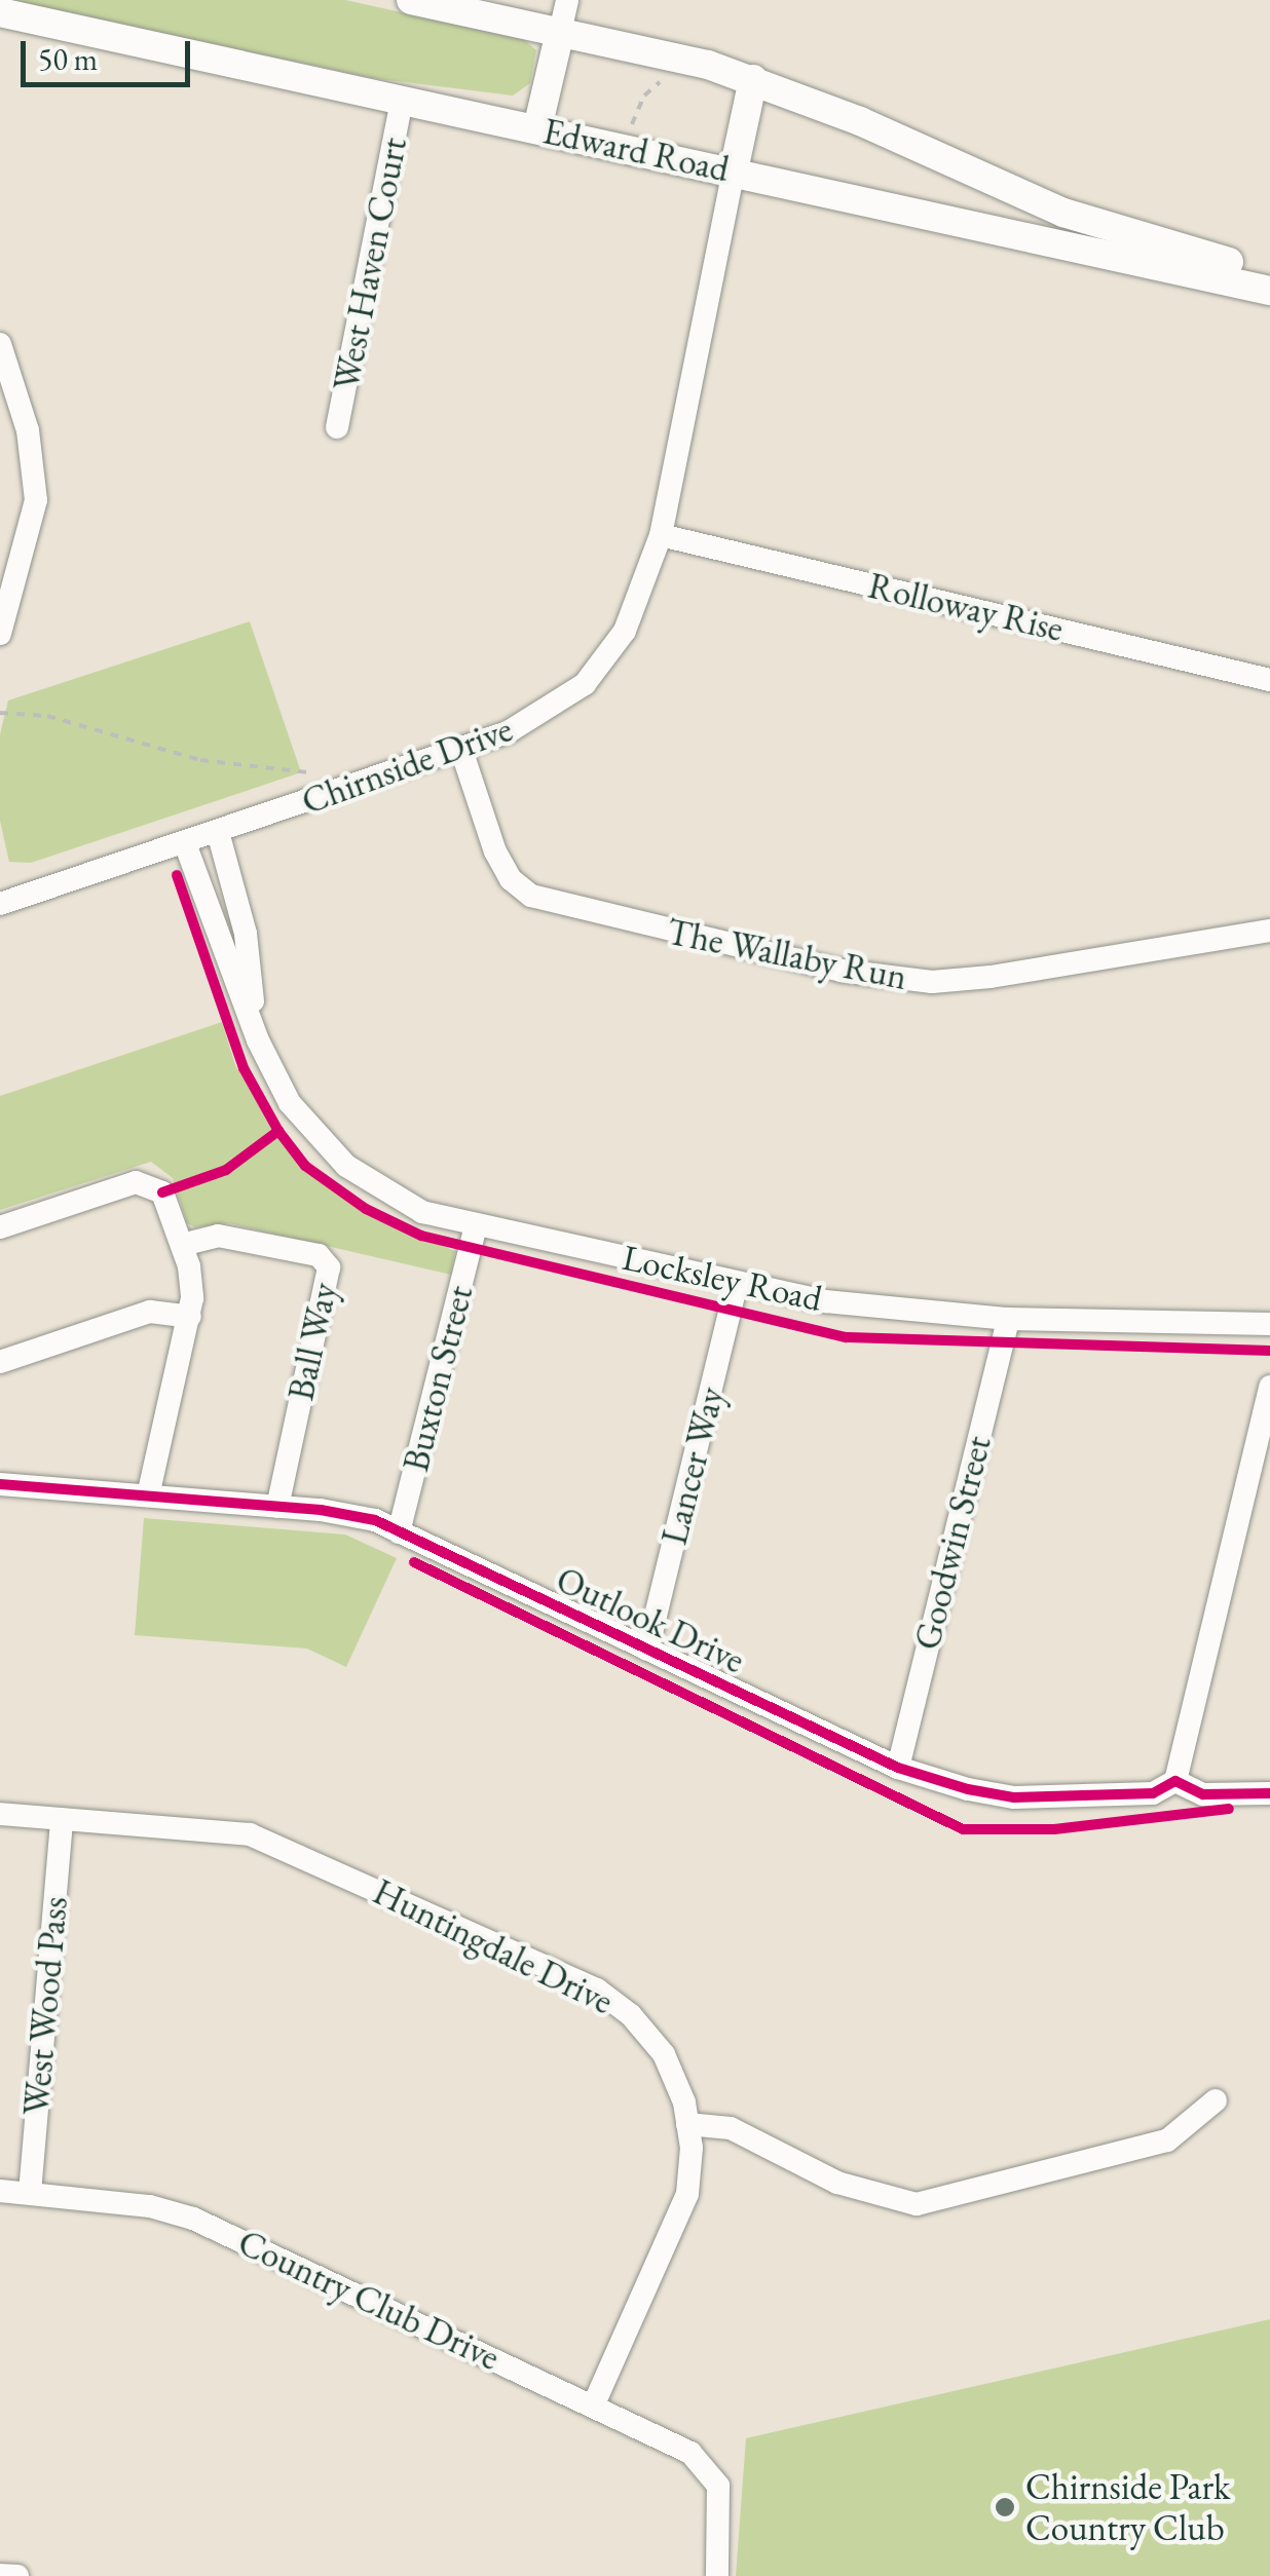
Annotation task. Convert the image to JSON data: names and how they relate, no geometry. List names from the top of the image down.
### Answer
{
  "streets": {
    "main road": ["Edward Road"],
    "street": [
      "West Haven Court",
      "Rolloway Rise",
      "Chirnside Drive",
      "The Wallaby Run",
      "Locksley Road",
      "Ball Way",
      "Buxton Street",
      "Lancer Way",
      "Goodwin Street",
      "Outlook Drive",
      "Huntingdale Drive",
      "West Wood Pass",
      "Country Club Drive"
    ]
  },
  "crossings": [
    ["Edward Road", "West Haven Court"],
    ["Edward Road", "Chirnside Drive"],
    ["Rolloway Rise", "Chirnside Drive"],
    ["Chirnside Drive", "The Wallaby Run"],
    ["Chirnside Drive", "Locksley Road"],
    ["Locksley Road", "Buxton Street"],
    ["Locksley Road", "Lancer Way"],
    ["Locksley Road", "Goodwin Street"],
    ["Ball Way", "Outlook Drive"],
    ["Buxton Street", "Outlook Drive"],
    ["Lancer Way", "Outlook Drive"],
    ["Goodwin Street", "Outlook Drive"],
    ["Huntingdale Drive", "West Wood Pass"],
    ["Huntingdale Drive", "Country Club Drive"],
    ["West Wood Pass", "Country Club Drive"]
  ],
  "places": ["Chirnside Park Country Club"],
  "scale_bar": "50 m"
}
